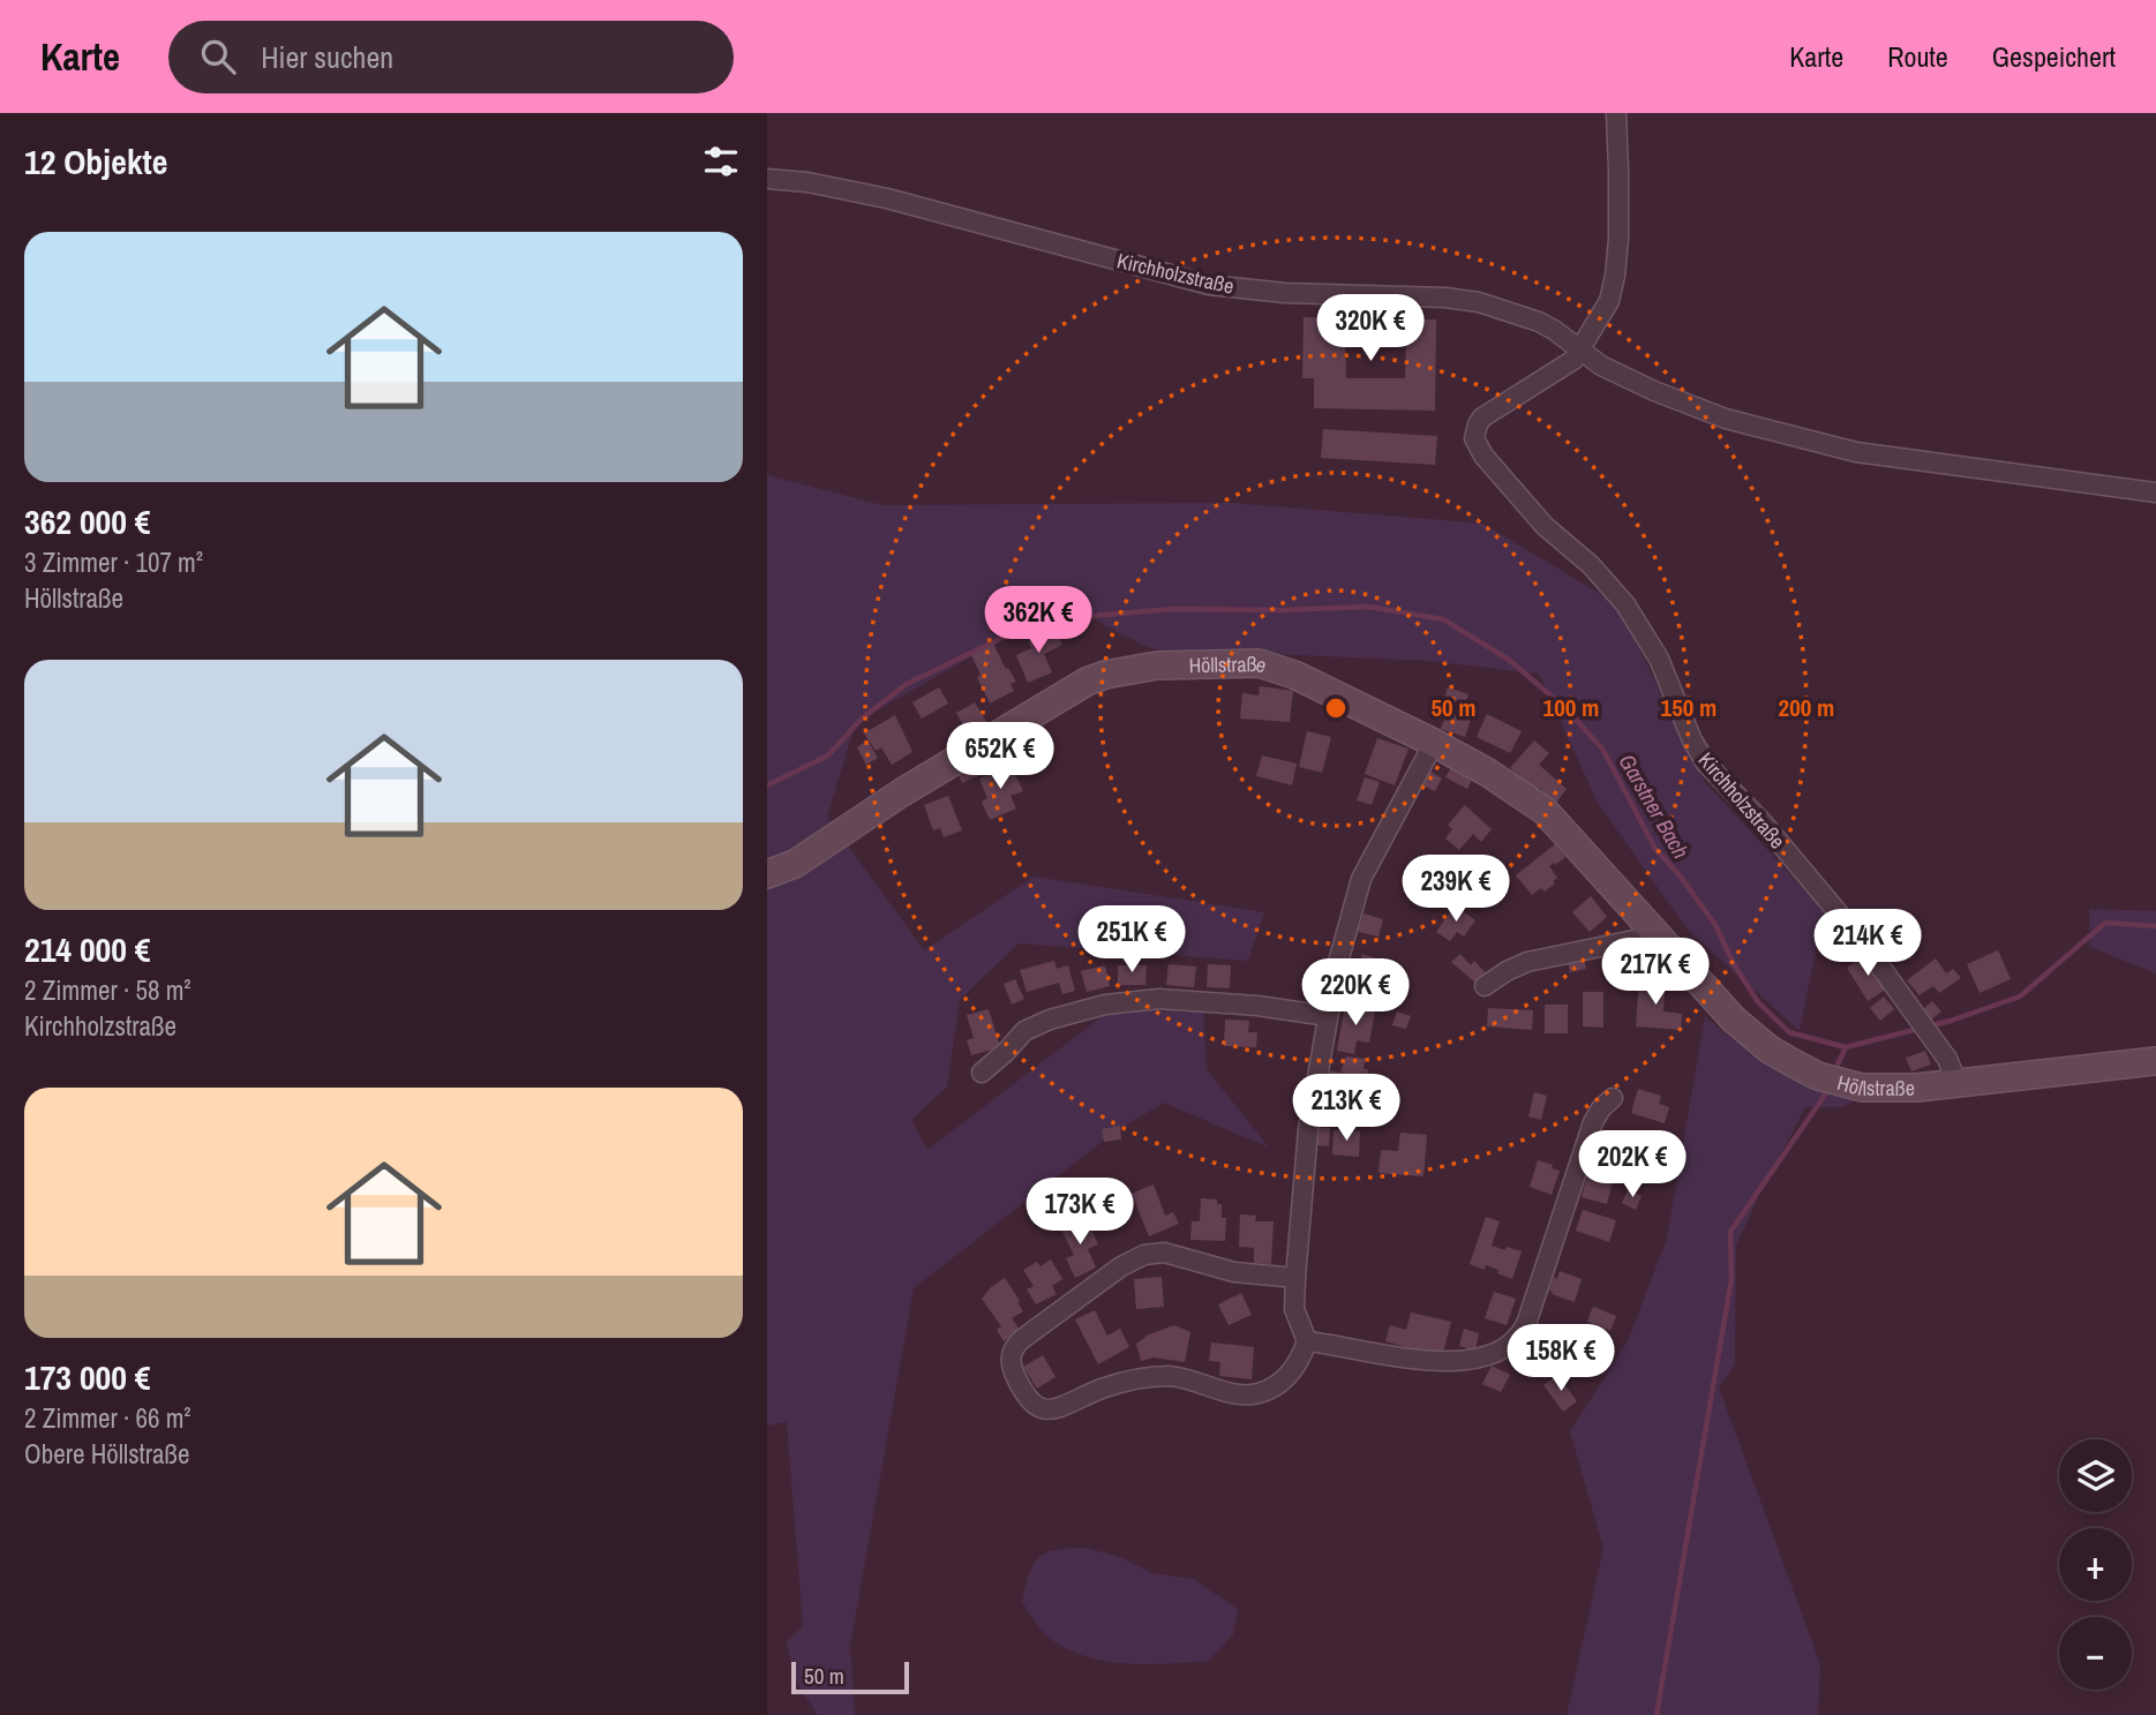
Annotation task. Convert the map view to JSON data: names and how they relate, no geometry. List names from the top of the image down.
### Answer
{
  "streets": {
    "street": ["Kirchholzstraße", "Höllstraße"]
  },
  "crossings": [
    ["Kirchholzstraße", "Höllstraße"]
  ],
  "water": ["Garstner Bach"],
  "scale_bar": "50 m",
  "page": {
    "header": "Karte",
    "search": "Hier suchen",
    "nav": ["Karte", "Route", "Gespeichert"],
    "heading": "12 Objekte",
    "list": [
      {
        "name": "362 000 €",
        "note": "3 Zimmer · 107 m² · Höllstraße"
      },
      {
        "name": "214 000 €",
        "note": "2 Zimmer · 58 m² · Kirchholzstraße"
      },
      {
        "name": "173 000 €",
        "note": "2 Zimmer · 66 m² · Obere Höllstraße"
      }
    ],
    "price": [
      "320K €",
      "362K €",
      "652K €",
      "239K €",
      "251K €",
      "214K €",
      "217K €",
      "220K €",
      "213K €",
      "202K €",
      "173K €",
      "158K €"
    ],
    "map_buttons": ["+", "−"],
    "scale": "50 m"
  },
  "rings": [
    "50 m",
    "100 m",
    "150 m",
    "200 m"
  ]
}
